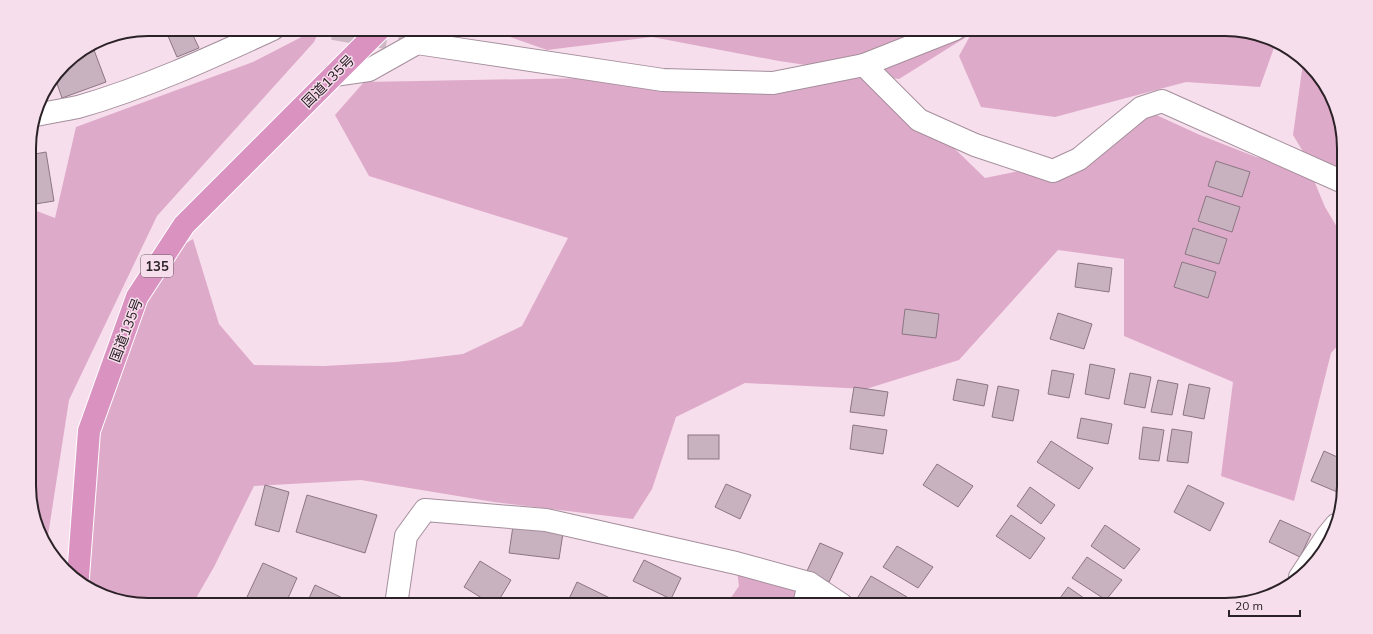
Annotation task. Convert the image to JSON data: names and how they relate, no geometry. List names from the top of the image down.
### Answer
{
  "streets": {
    "highway": ["国道135号", "135"]
  },
  "scale_bar": "20 m"
}
